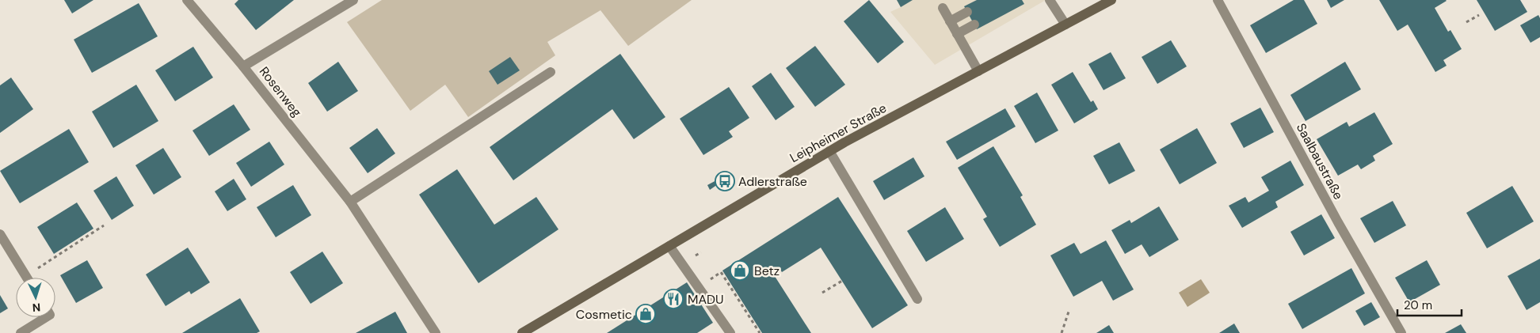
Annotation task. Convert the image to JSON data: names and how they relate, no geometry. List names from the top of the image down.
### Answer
{
  "streets": {
    "main road": ["Leipheimer Straße"],
    "street": ["Rosenweg", "Saalbaustraße"]
  },
  "places": {
    "bus stop": ["Adlerstraße"],
    "shop": ["Betz", "Cosmetic"],
    "restaurant": ["MADU"]
  },
  "scale_bar": "20 m",
  "north": "bottom"
}
